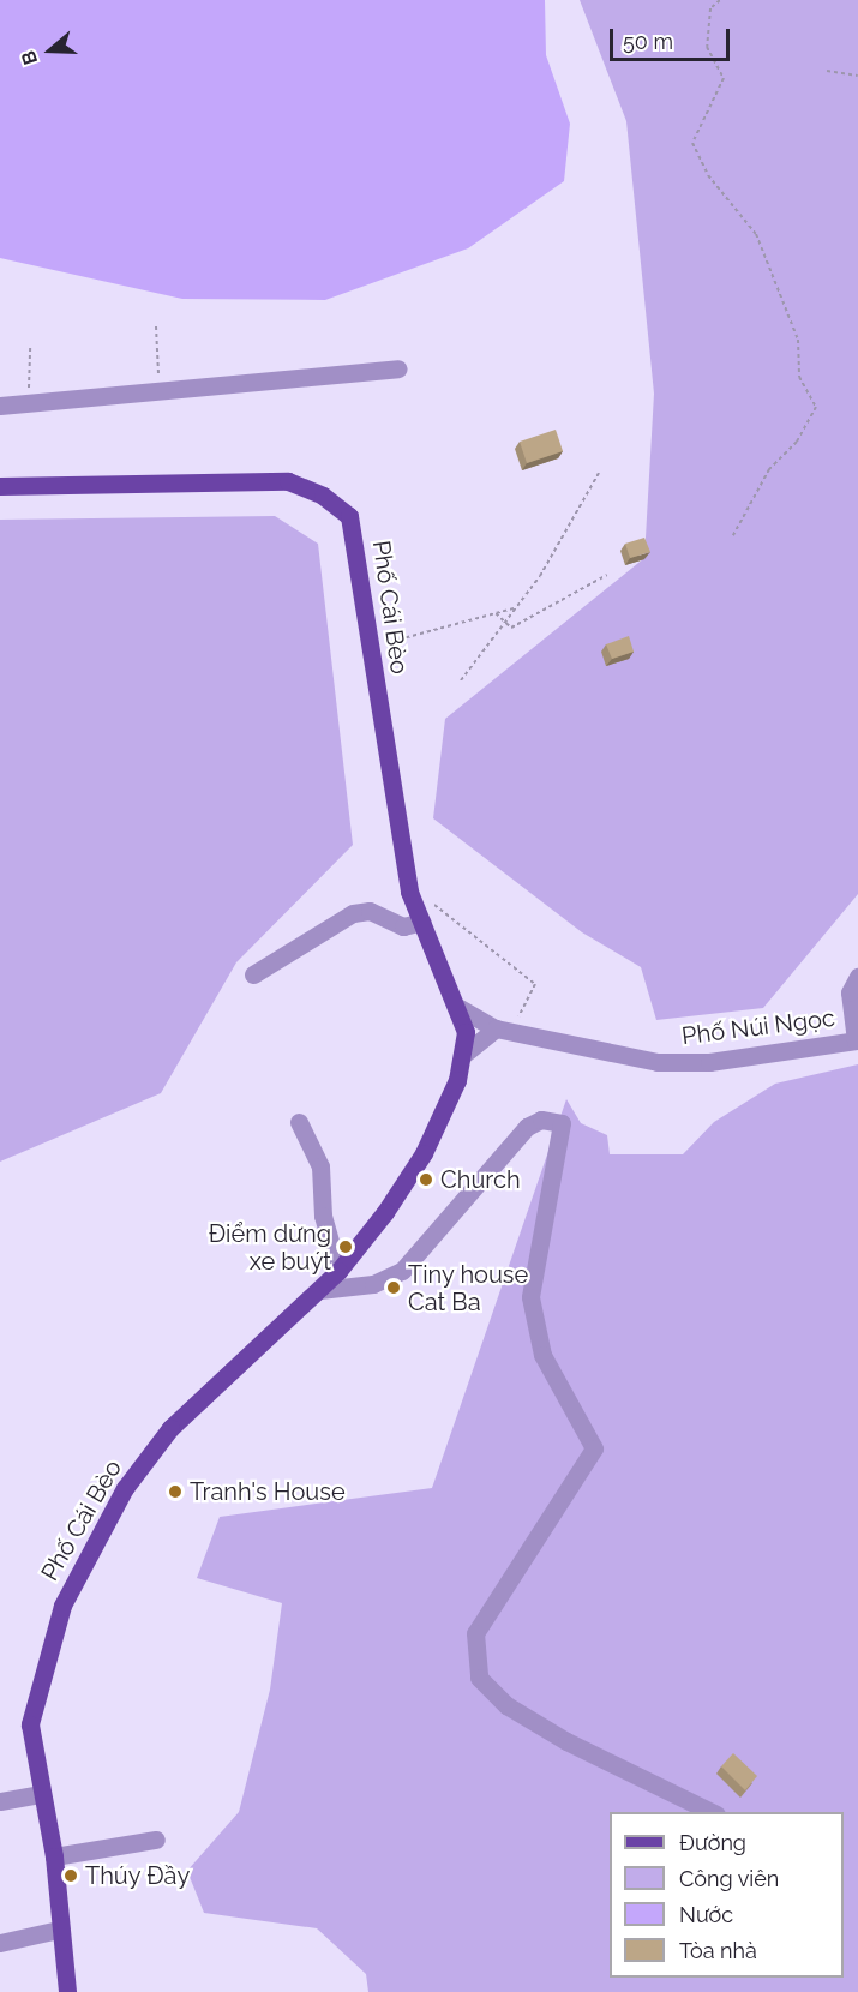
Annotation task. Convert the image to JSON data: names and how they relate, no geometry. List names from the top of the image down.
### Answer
{
  "streets": {
    "main road": ["Phố Cái Bèo"],
    "street": ["Phố Núi Ngọc"]
  },
  "crossings": [
    ["Phố Cái Bèo", "Phố Núi Ngọc"]
  ],
  "places": [
    "Church",
    "Điểm dừng xe buýt",
    "Tiny house Cat Ba",
    "Tranh's House",
    "Thúy Đầy"
  ],
  "legend": [
    "Đường",
    "Công viên",
    "Nước",
    "Tòa nhà"
  ],
  "scale_bar": "50 m",
  "north": "left"
}
